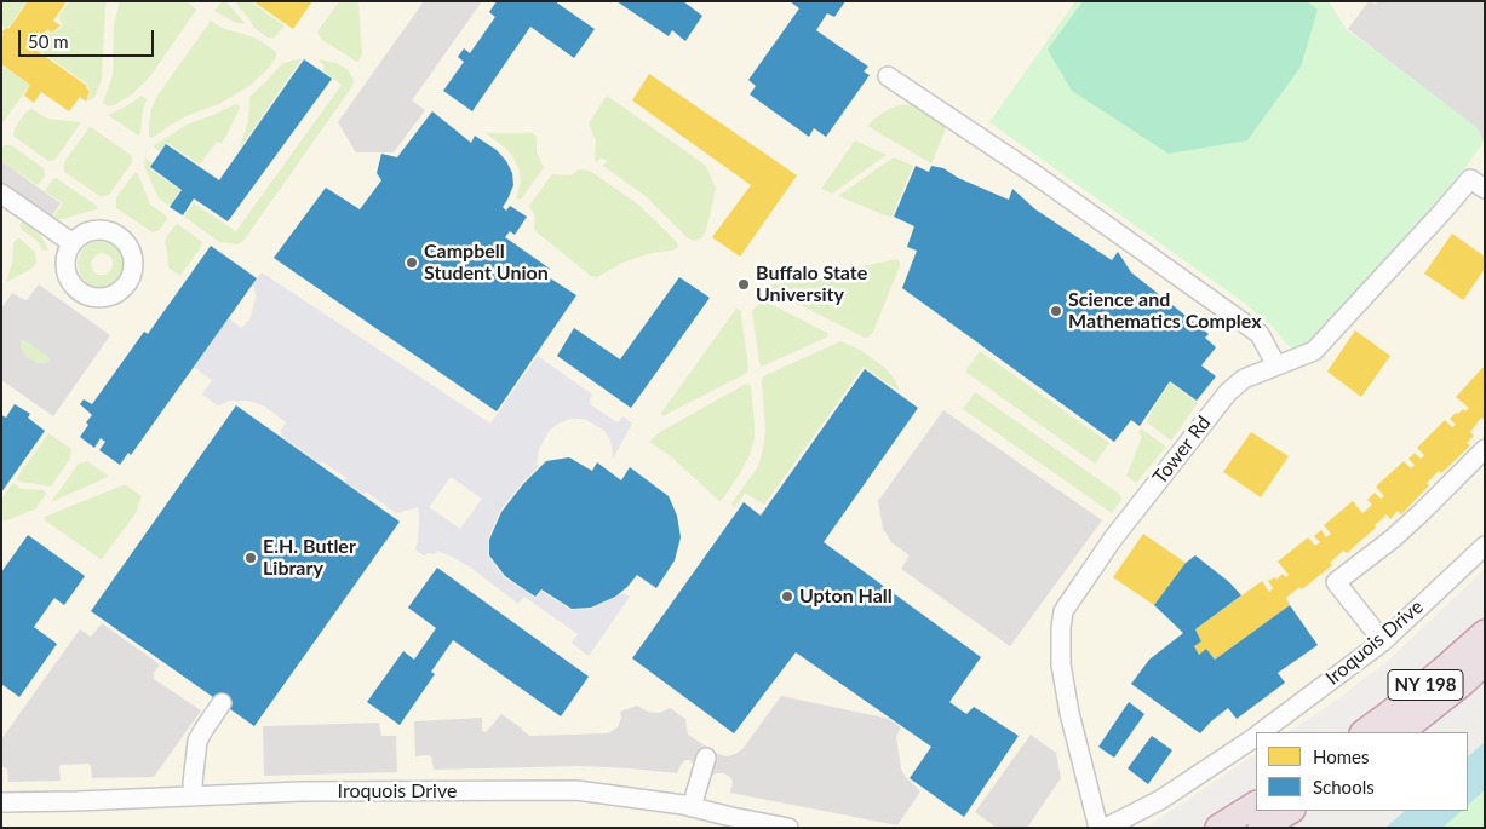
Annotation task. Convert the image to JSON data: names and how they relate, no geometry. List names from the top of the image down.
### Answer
{
  "streets": {
    "highway": ["NY 198"],
    "street": ["Tower Rd", "Iroquois Drive"]
  },
  "places": [
    "Campbell Student Union",
    "Buffalo State University",
    "Science and Mathematics Complex",
    "E.H. Butler Library",
    "Upton Hall"
  ],
  "legend": ["Homes", "Schools"],
  "scale_bar": "50 m"
}
